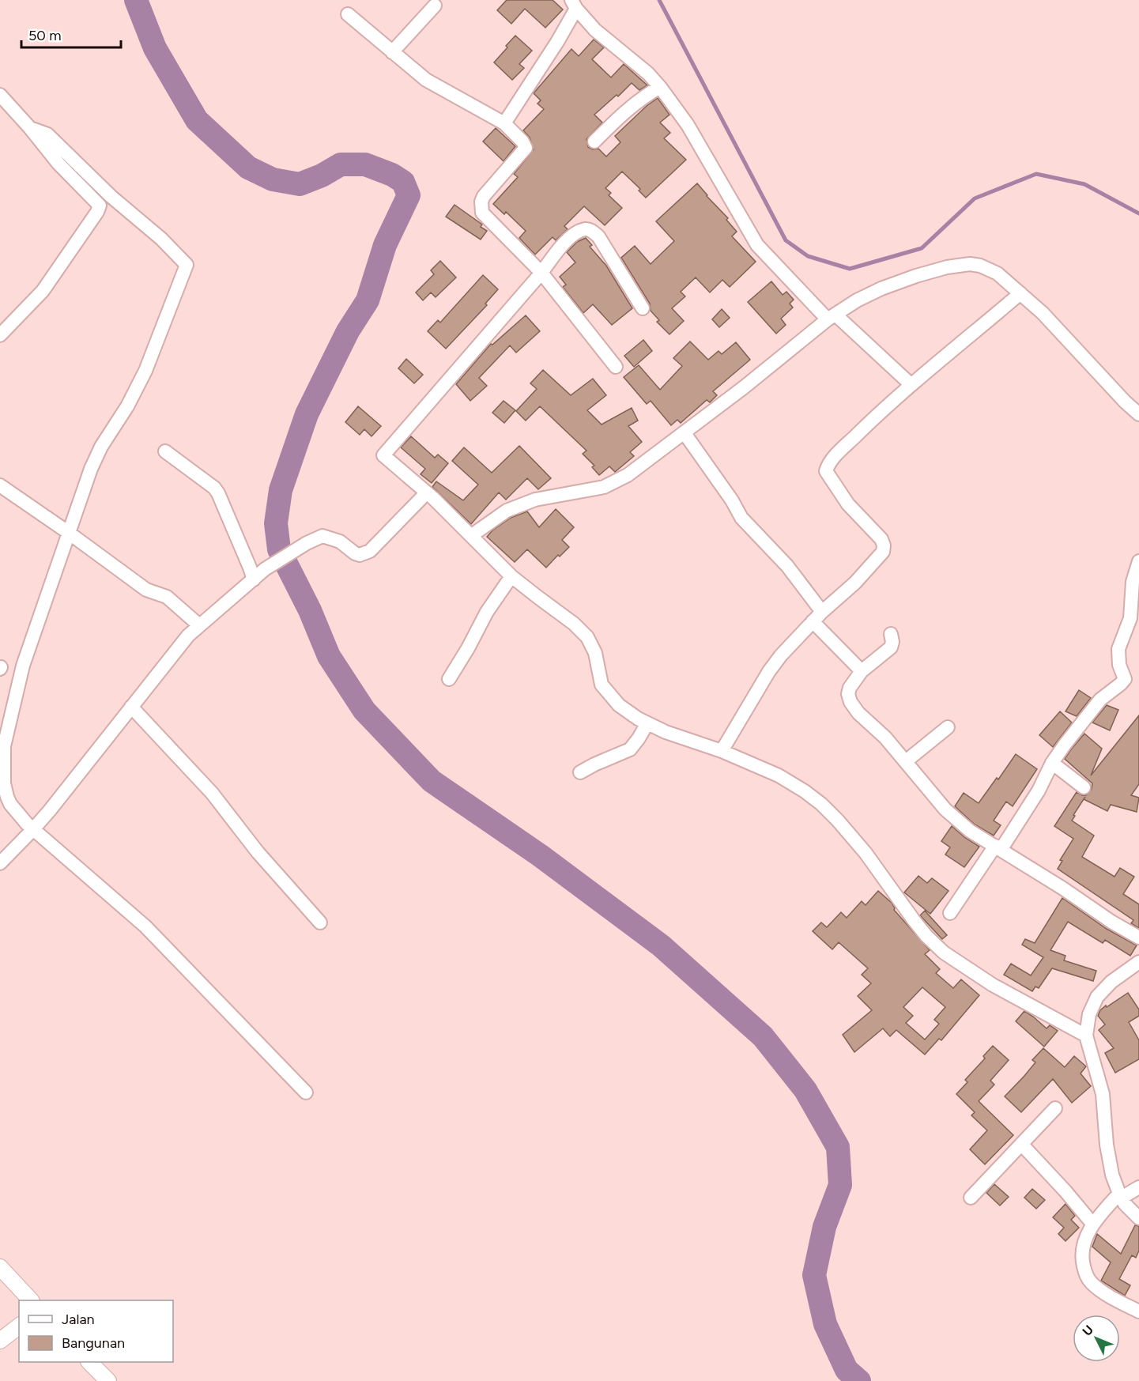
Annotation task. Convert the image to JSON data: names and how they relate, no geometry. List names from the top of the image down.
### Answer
{
  "legend": ["Jalan", "Bangunan"],
  "scale_bar": "50 m",
  "north": "top left"
}
